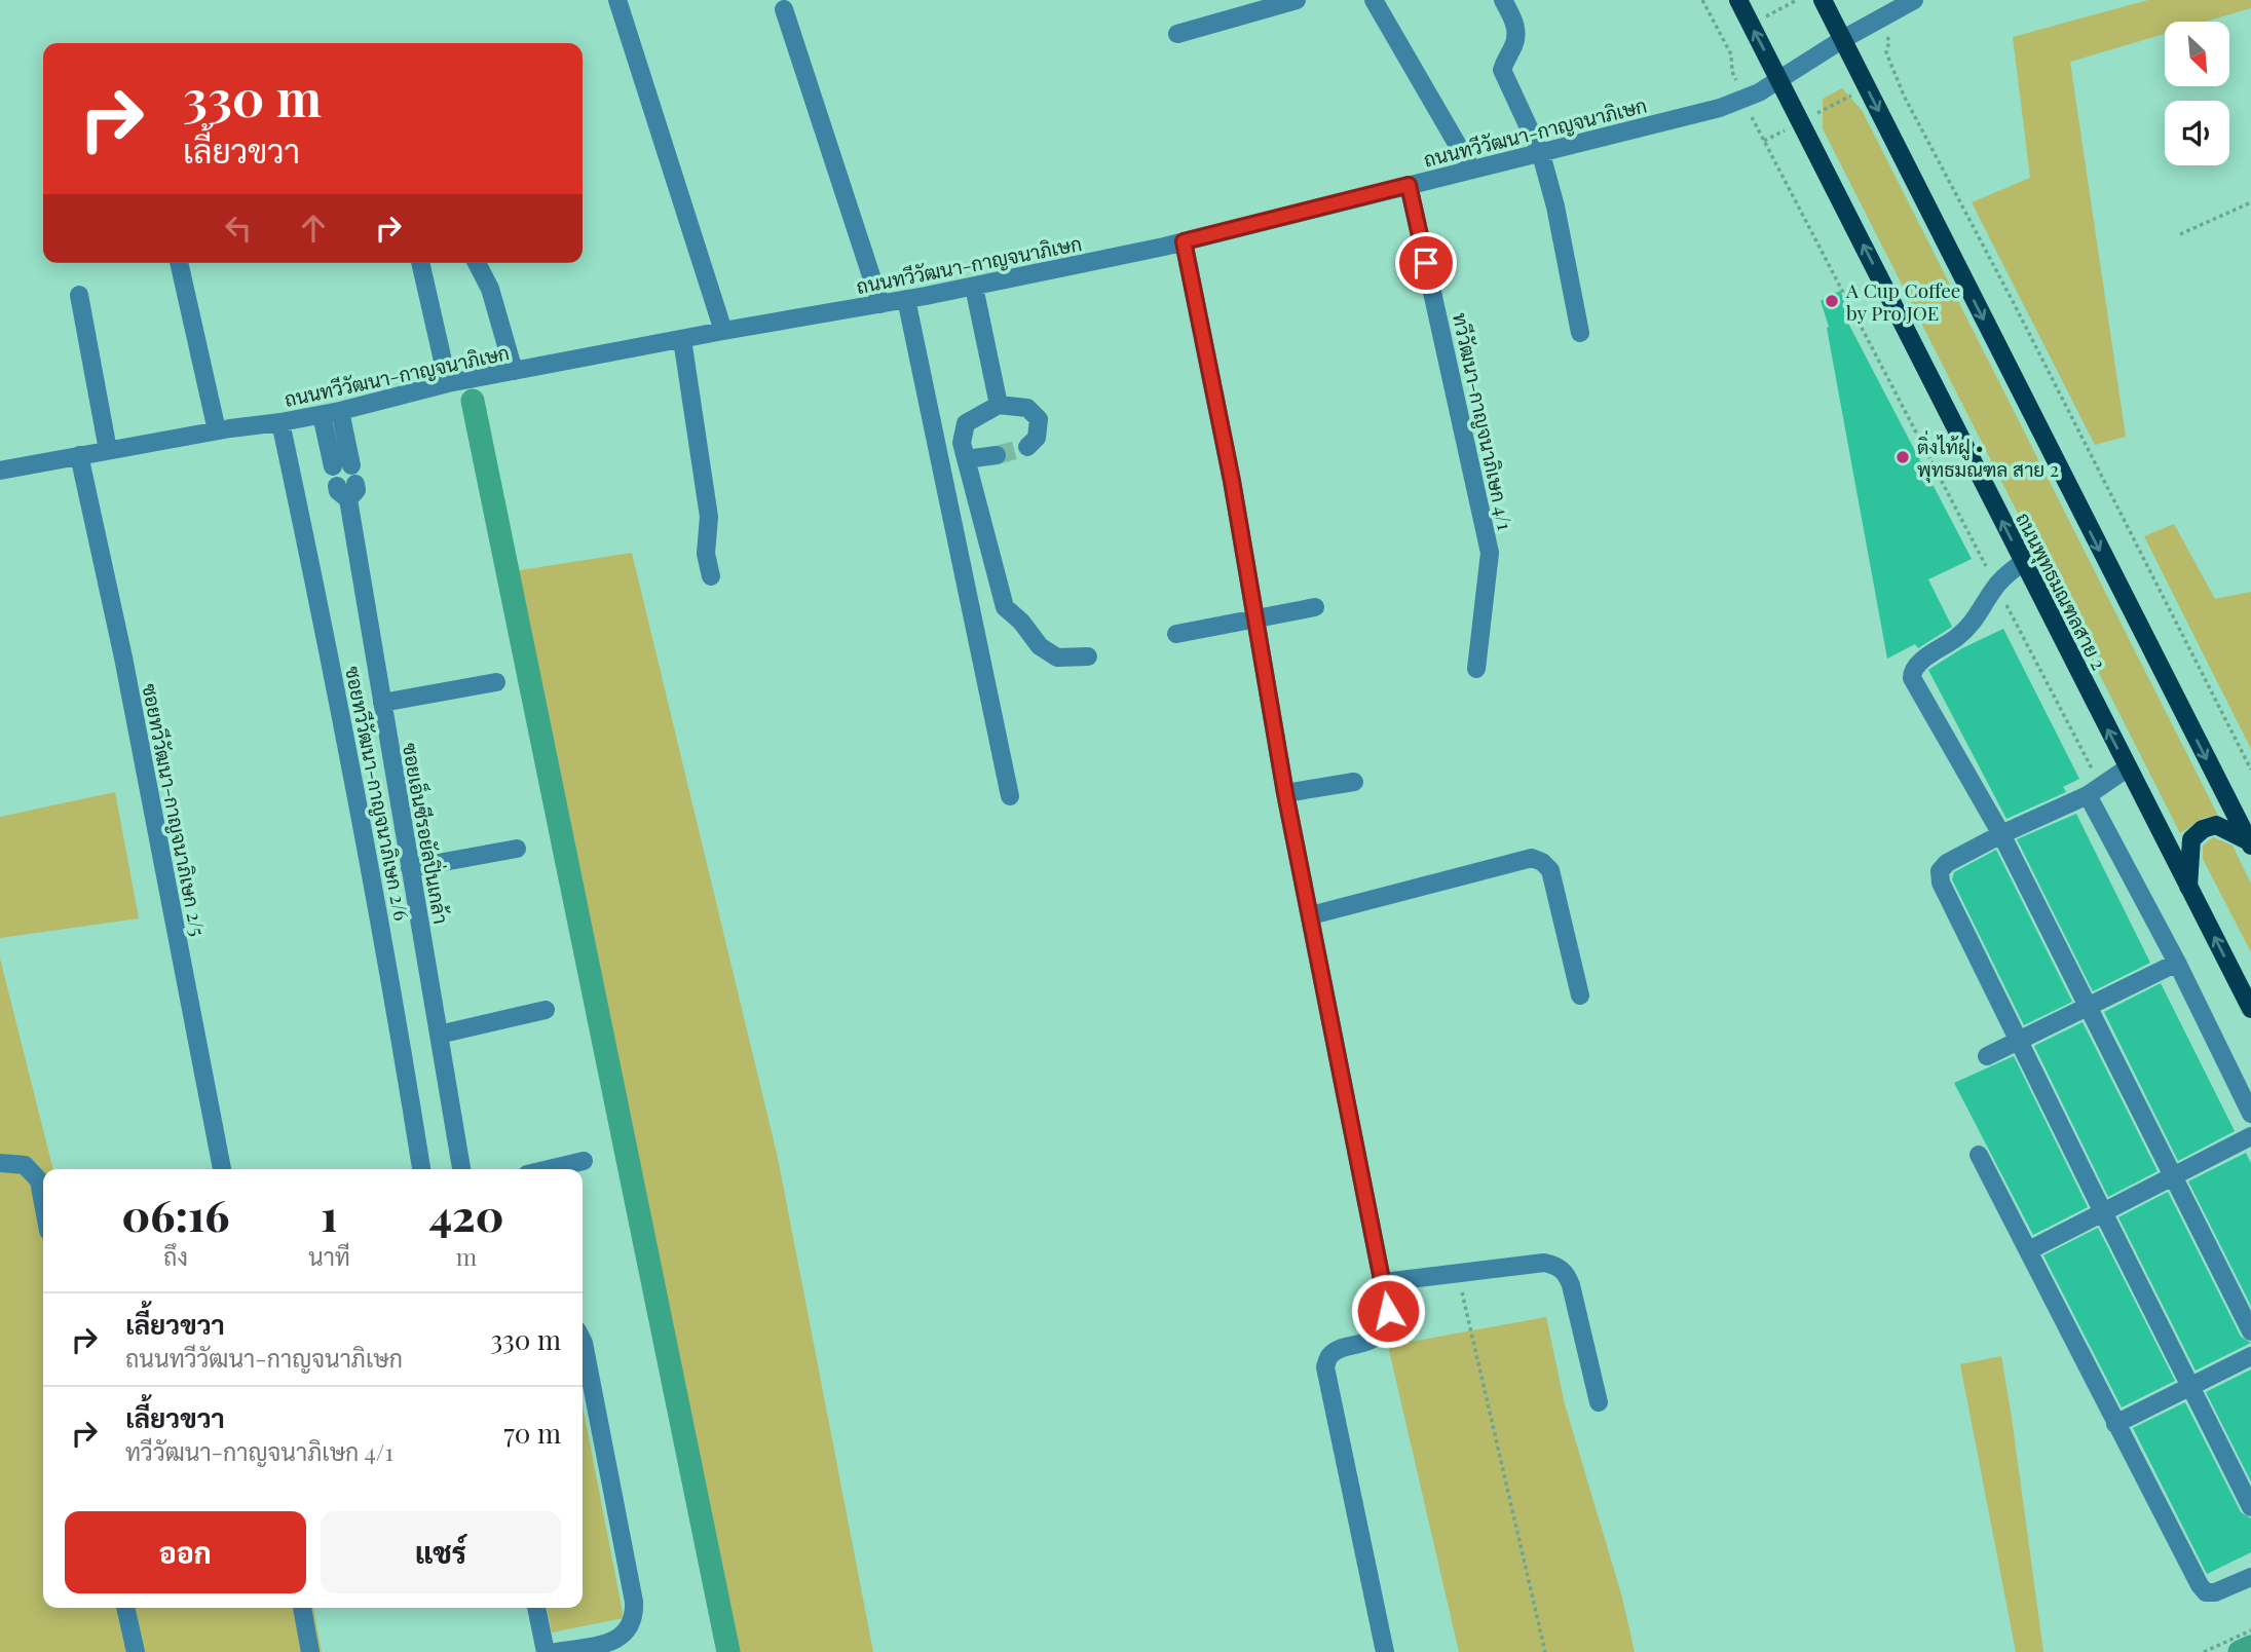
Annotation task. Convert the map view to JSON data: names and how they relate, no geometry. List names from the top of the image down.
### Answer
{
  "streets": {
    "main road": ["ถนนพุทธมณฑลสาย 2"],
    "street": [
      "ถนนทวีวัฒนา-กาญจนาภิเษก",
      "ทวีวัฒนา-กาญจนาภิเษก 4/1",
      "ซอยทวีวัฒนา-กาญจนาภิเษก 2/6",
      "ซอยทวีวัฒนา-กาญจนาภิเษก 2/5",
      "ซอยเอ็นซีรอยัลปิ่นเกล้า"
    ]
  },
  "crossings": [
    ["ถนนทวีวัฒนา-กาญจนาภิเษก", "ทวีวัฒนา-กาญจนาภิเษก 4/1"],
    ["ถนนทวีวัฒนา-กาญจนาภิเษก", "ถนนพุทธมณฑลสาย 2"],
    ["ถนนทวีวัฒนา-กาญจนาภิเษก", "ซอยทวีวัฒนา-กาญจนาภิเษก 2/6"],
    ["ถนนทวีวัฒนา-กาญจนาภิเษก", "ซอยทวีวัฒนา-กาญจนาภิเษก 2/5"],
    ["ถนนทวีวัฒนา-กาญจนาภิเษก", "ซอยเอ็นซีรอยัลปิ่นเกล้า"]
  ],
  "places": ["A Cup Coffee by Pro JOE", "ติ่งไท้ฝู • พุทธมณฑล สาย 2"],
  "north": "bottom right",
  "page": {
    "turn": ["330 m", "เลี้ยวขวา"],
    "eta": [
      "06:16",
      "ถึง",
      "1",
      "นาที",
      "420",
      "m"
    ],
    "list": [
      {
        "name": "เลี้ยวขวา",
        "note": "ถนนทวีวัฒนา-กาญจนาภิเษก",
        "value": "330 m"
      },
      {
        "name": "เลี้ยวขวา",
        "note": "ทวีวัฒนา-กาญจนาภิเษก 4/1",
        "value": "70 m"
      }
    ],
    "buttons": ["ออก", "แชร์"]
  }
}
